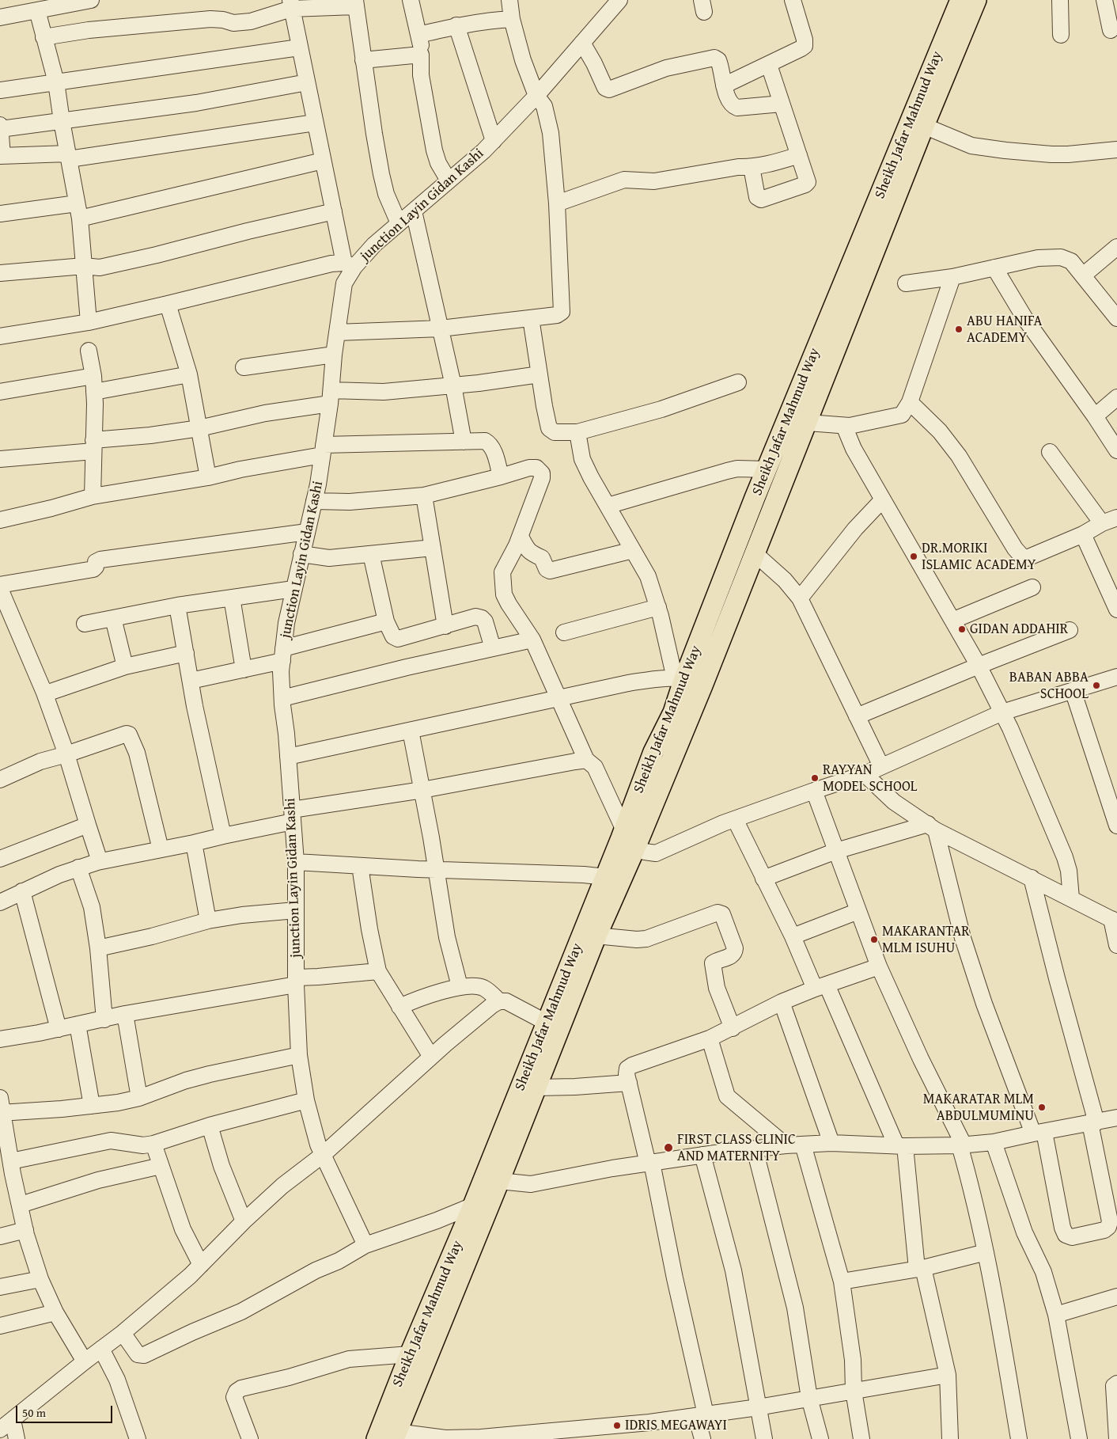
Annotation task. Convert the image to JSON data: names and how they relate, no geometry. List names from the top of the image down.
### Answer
{
  "streets": {
    "main road": ["Sheikh Jafar Mahmud Way"],
    "street": ["junction Layin Gidan Kashi"]
  },
  "places": [
    "ABU HANIFA ACADEMY",
    "DR.MORIKI ISLAMIC ACADEMY",
    "GIDAN ADDAHIR",
    "BABAN ABBA SCHOOL",
    "RAYYAN MODEL SCHOOL",
    "MAKARANTAR MLM ISUHU",
    "MAKARATAR MLM ABDULMUMINU",
    "FIRST CLASS CLINIC AND MATERNITY",
    "IDRIS MEGAWAYI"
  ],
  "scale_bar": "50 m"
}
